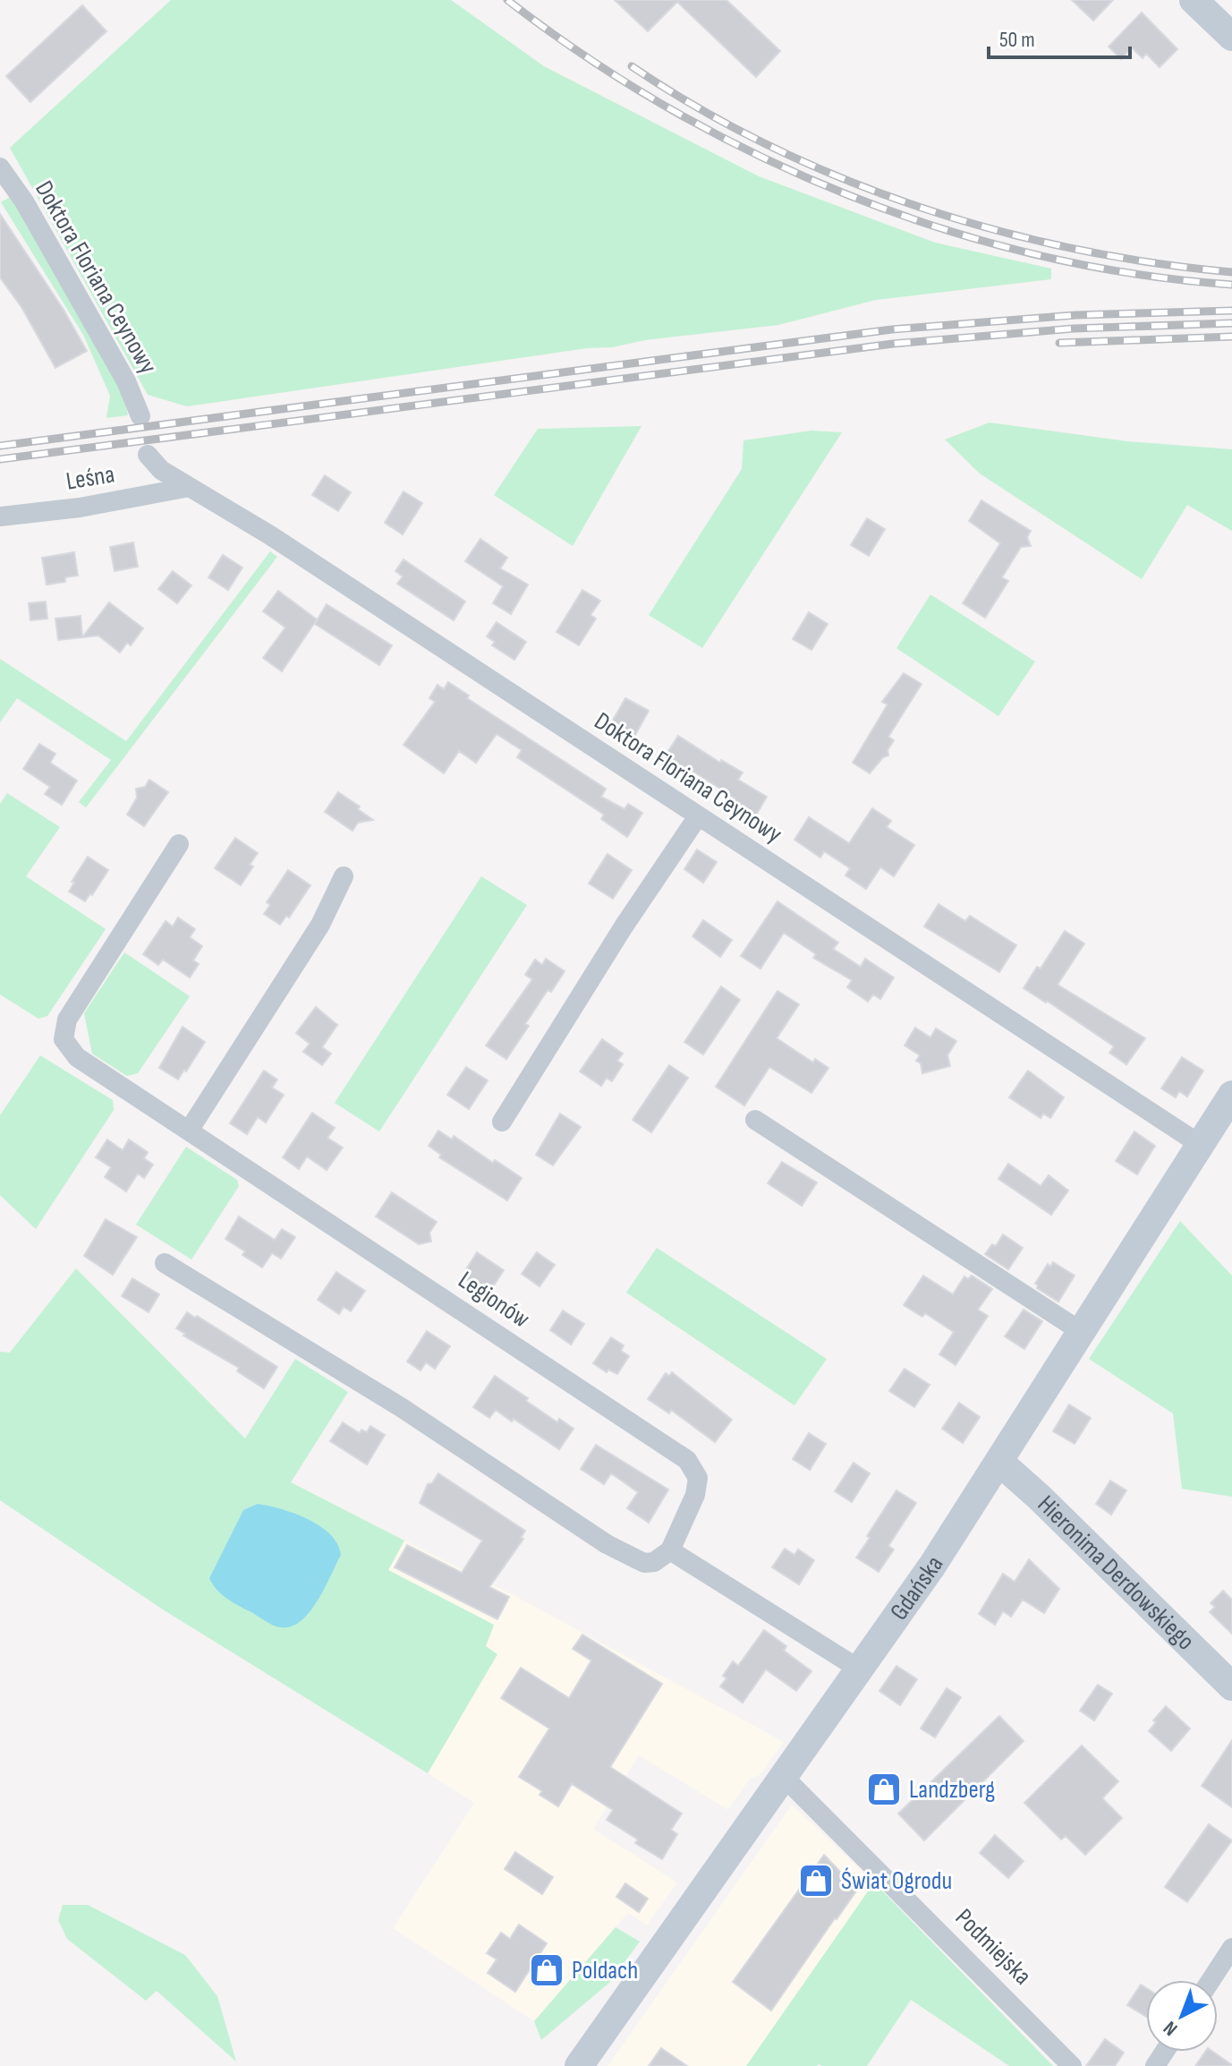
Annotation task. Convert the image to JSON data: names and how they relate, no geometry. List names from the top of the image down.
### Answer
{
  "streets": {
    "main road": ["Hieronima Derdowskiego", "Gdańska"],
    "street": [
      "Doktora Floriana Ceynowy",
      "Leśna",
      "Legionów",
      "Podmiejska"
    ]
  },
  "crossings": [
    ["Doktora Floriana Ceynowy", "Leśna"],
    ["Doktora Floriana Ceynowy", "Gdańska"],
    ["Hieronima Derdowskiego", "Gdańska"],
    ["Gdańska", "Podmiejska"]
  ],
  "places": {
    "shop": ["Landzberg", "Świat Ogrodu", "Poldach"]
  },
  "scale_bar": "50 m",
  "north": "bottom left"
}
